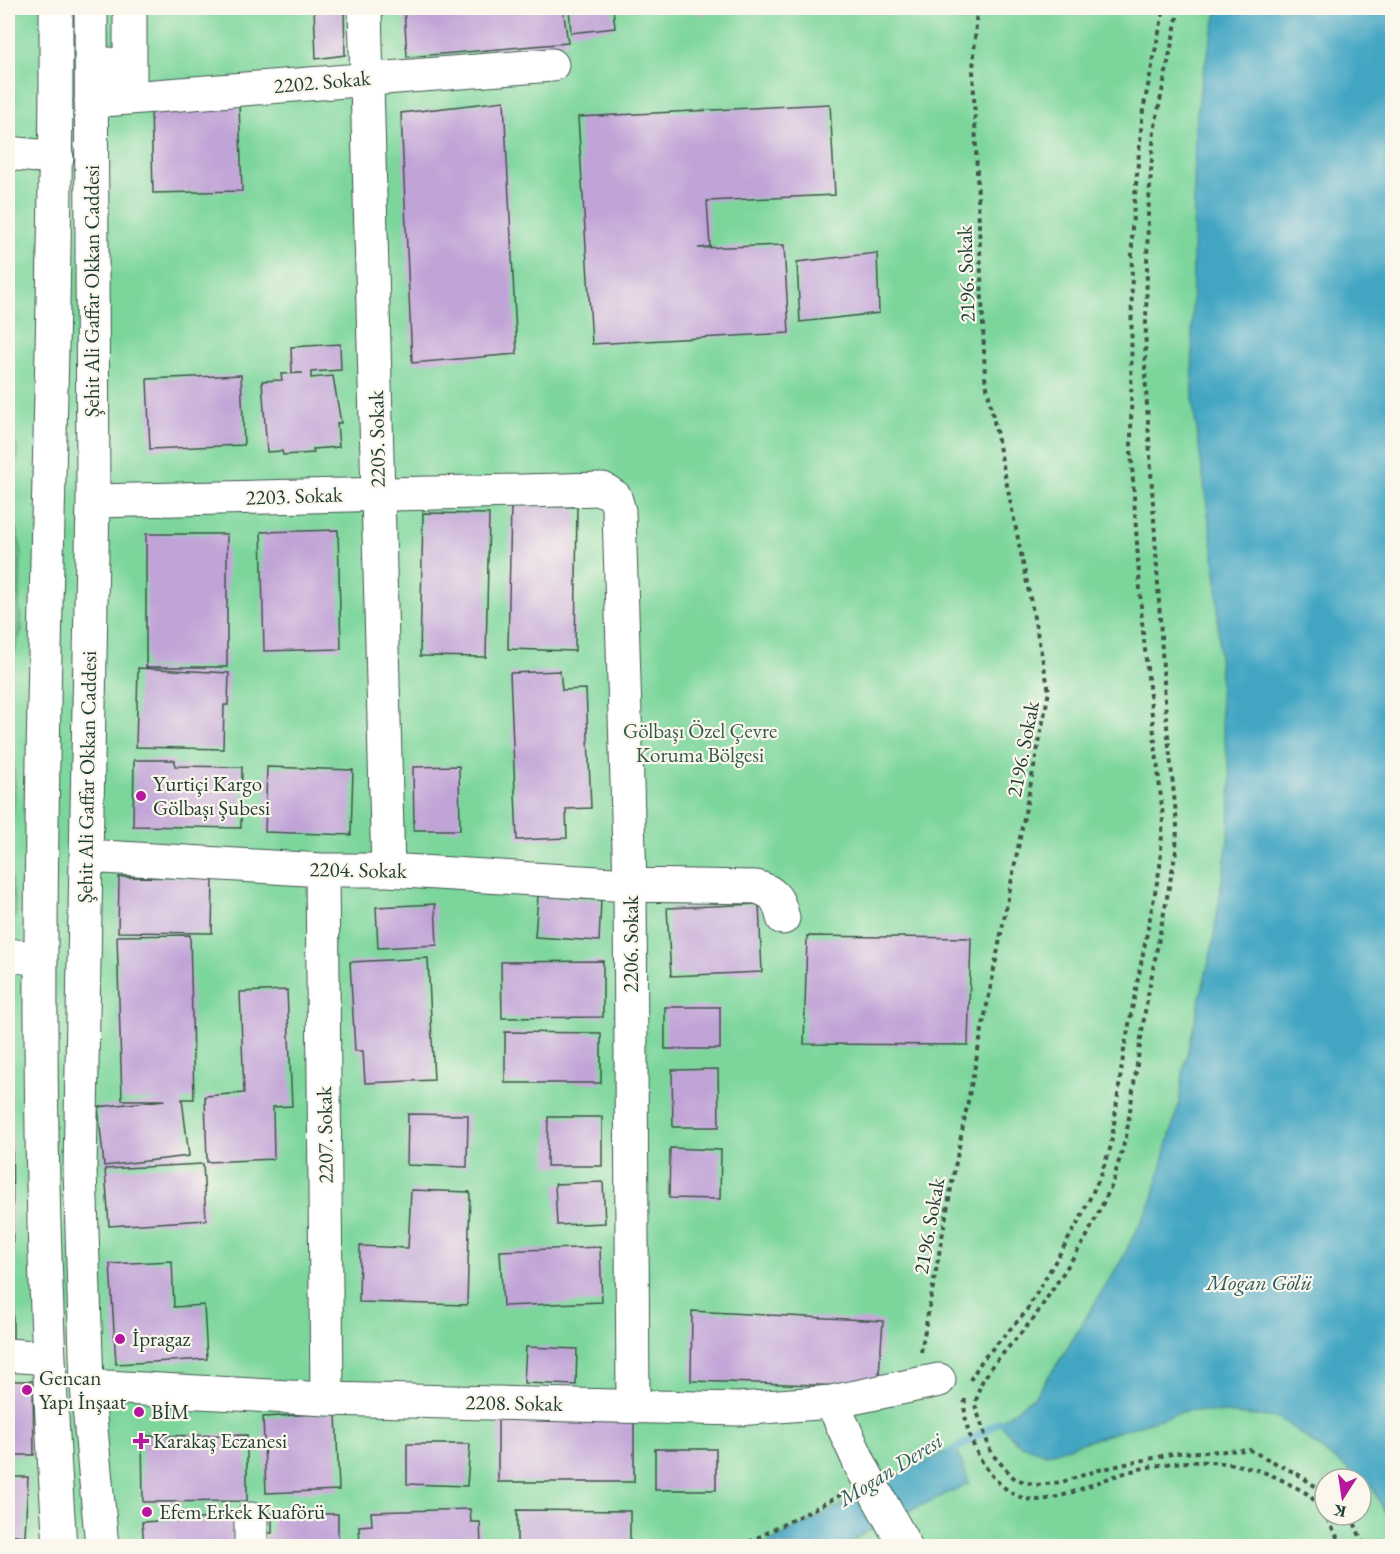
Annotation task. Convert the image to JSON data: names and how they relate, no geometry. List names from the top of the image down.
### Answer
{
  "streets": {
    "street": [
      "2202. Sokak",
      "Şehit Ali Gaffar Okkan Caddesi",
      "2205. Sokak",
      "2203. Sokak",
      "2204. Sokak",
      "2206. Sokak",
      "2207. Sokak",
      "2208. Sokak"
    ],
    "path": ["2196. Sokak"]
  },
  "crossings": [
    ["2202. Sokak", "Şehit Ali Gaffar Okkan Caddesi"],
    ["2202. Sokak", "2205. Sokak"],
    ["2196. Sokak", "2208. Sokak"],
    ["Şehit Ali Gaffar Okkan Caddesi", "2203. Sokak"],
    ["Şehit Ali Gaffar Okkan Caddesi", "2204. Sokak"],
    ["Şehit Ali Gaffar Okkan Caddesi", "2208. Sokak"],
    ["2205. Sokak", "2203. Sokak"],
    ["2205. Sokak", "2204. Sokak"],
    ["2203. Sokak", "2206. Sokak"],
    ["2204. Sokak", "2206. Sokak"],
    ["2204. Sokak", "2207. Sokak"],
    ["2206. Sokak", "2208. Sokak"],
    ["2207. Sokak", "2208. Sokak"]
  ],
  "water": ["Mogan Gölü", "Mogan Deresi"],
  "parks": ["Gölbaşı Özel Çevre Koruma Bölgesi"],
  "places": {
    "other": [
      "Yurtiçi Kargo Gölbaşı Şubesi",
      "İpragaz",
      "Gencan Yapı İnşaat",
      "BİM",
      "Efem Erkek Kuaförü"
    ],
    "health": ["Karakaş Eczanesi"]
  },
  "north": "bottom"
}
